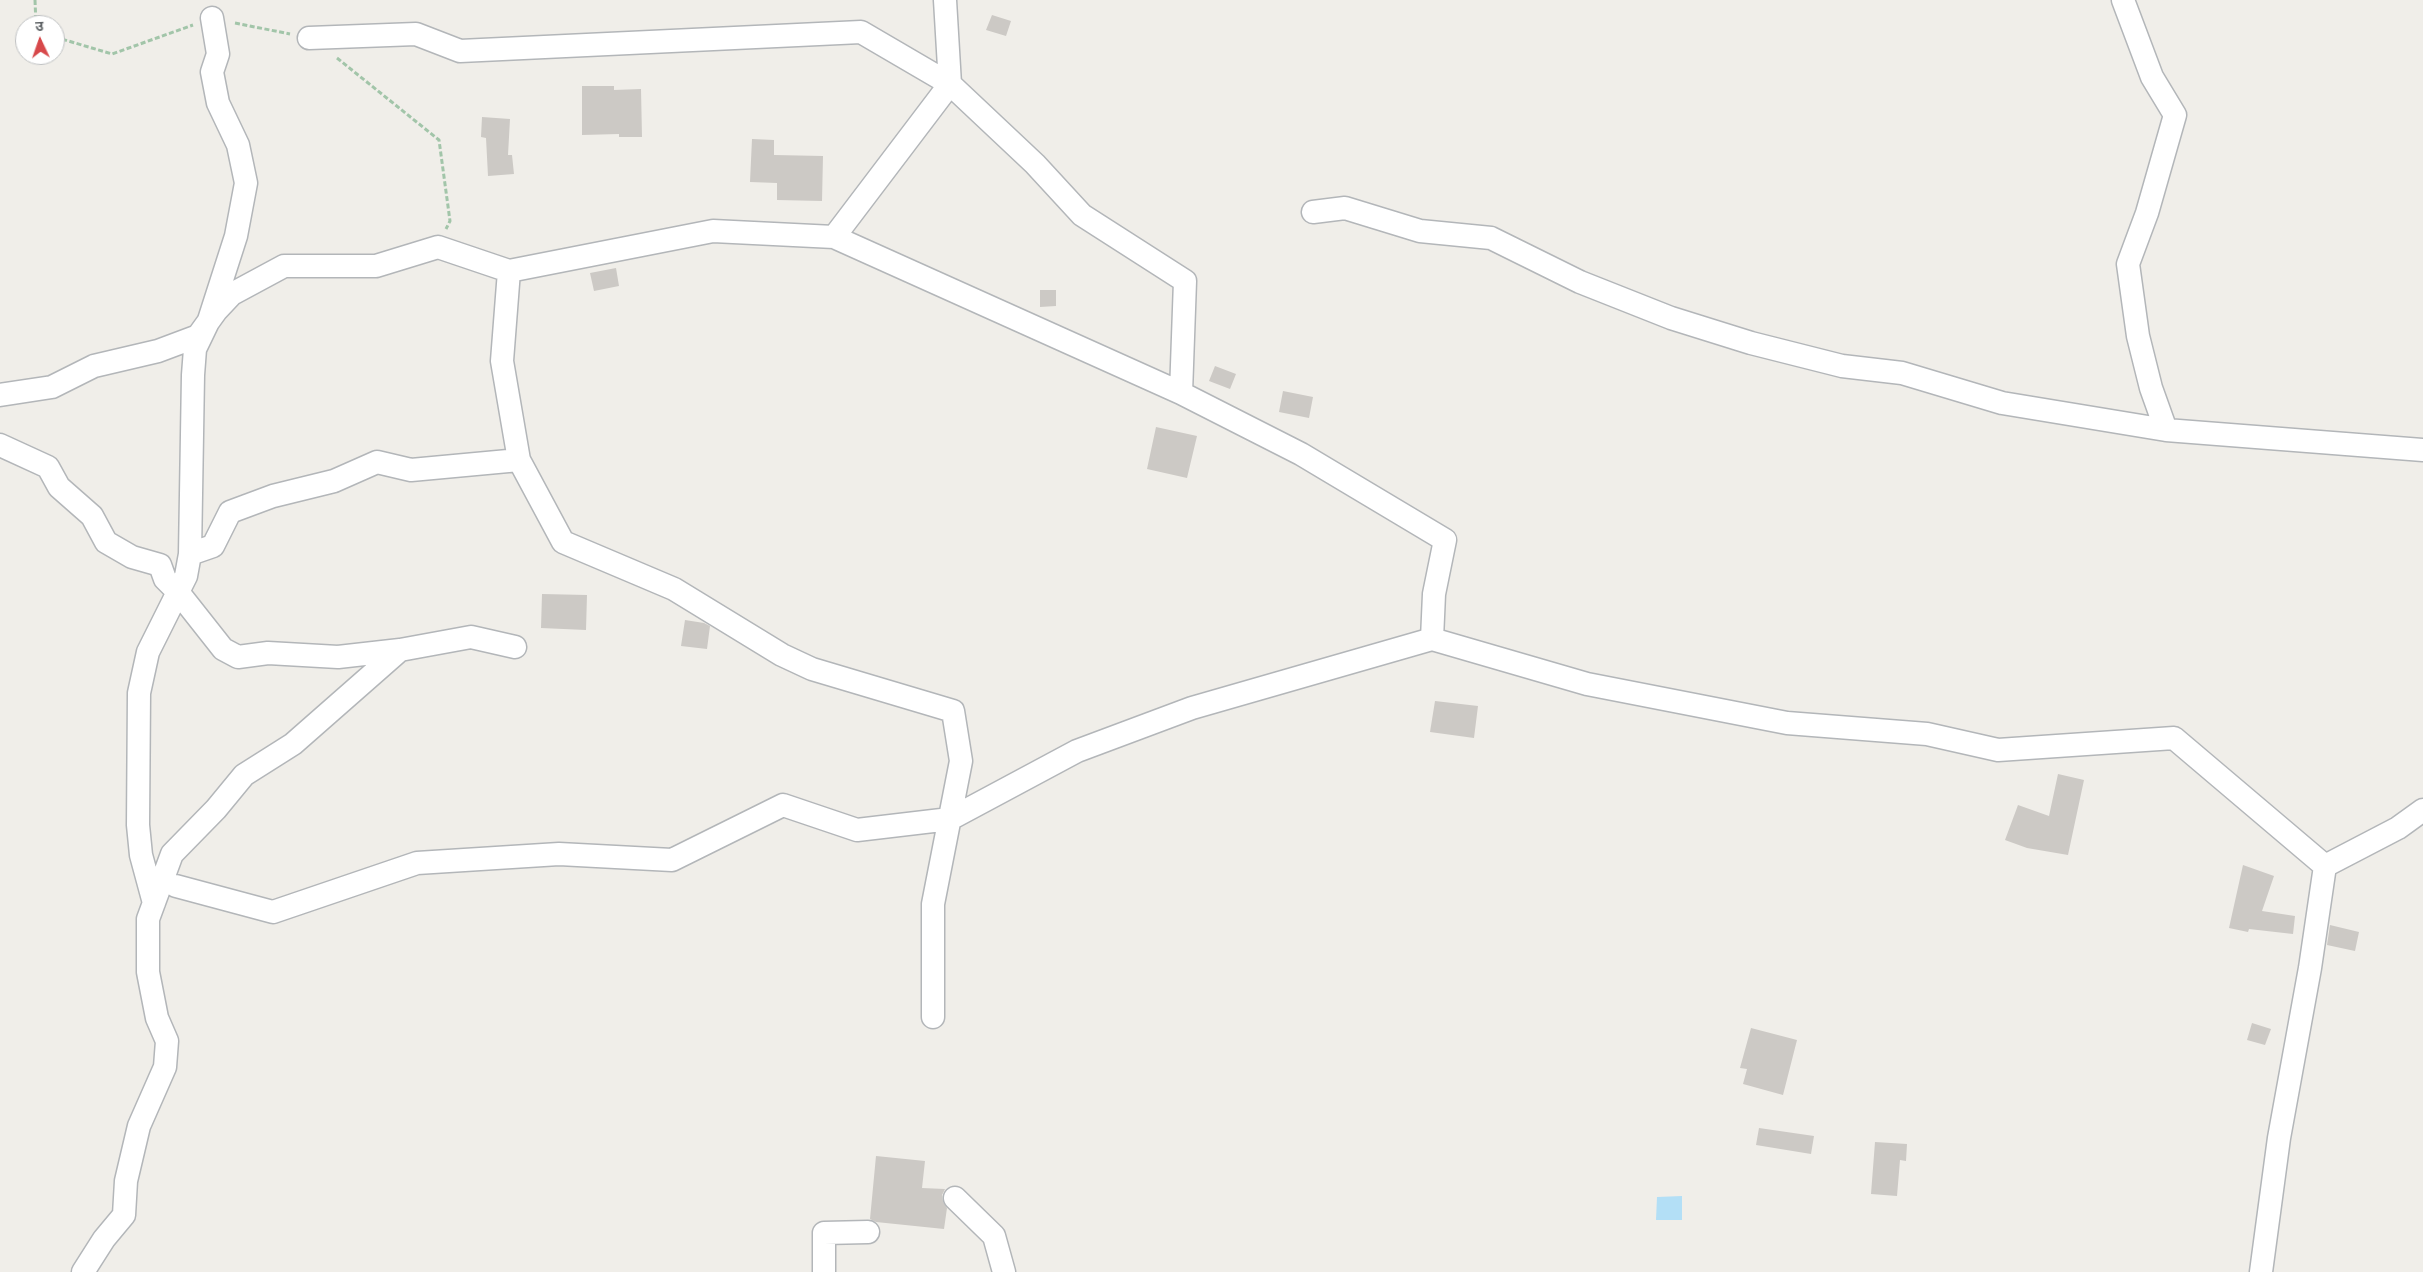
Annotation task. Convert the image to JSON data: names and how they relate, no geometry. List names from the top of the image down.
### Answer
{
  "north": "top"
}
